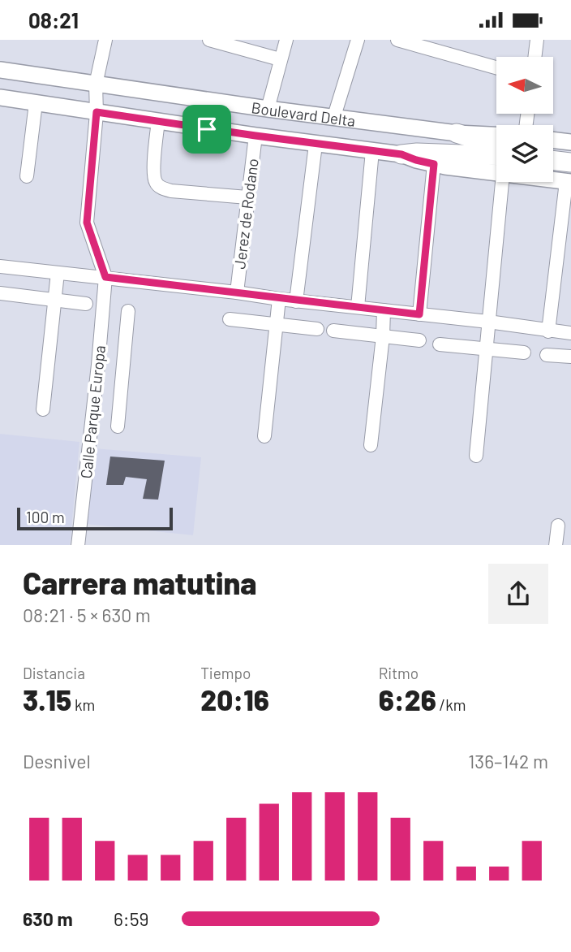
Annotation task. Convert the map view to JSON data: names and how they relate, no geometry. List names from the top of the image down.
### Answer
{
  "streets": {
    "main road": ["Boulevard Delta"],
    "street": ["Jerez de Rodano", "Calle Parque Europa"]
  },
  "crossings": [
    ["Boulevard Delta", "Jerez de Rodano"]
  ],
  "scale_bar": "100 m",
  "north": "left",
  "page": {
    "status": "08:21",
    "scale": "100 m",
    "heading": ["Carrera matutina", "08:21 · 5 × 630 m"],
    "stats": [
      ["Distancia", "3.15 km"],
      ["Tiempo", "20:16"],
      ["Ritmo", "6:26 /km"]
    ],
    "chart": ["Desnivel", "136–142 m"],
    "list": [
      {
        "name": "630 m",
        "note": "6:59"
      }
    ]
  }
}
